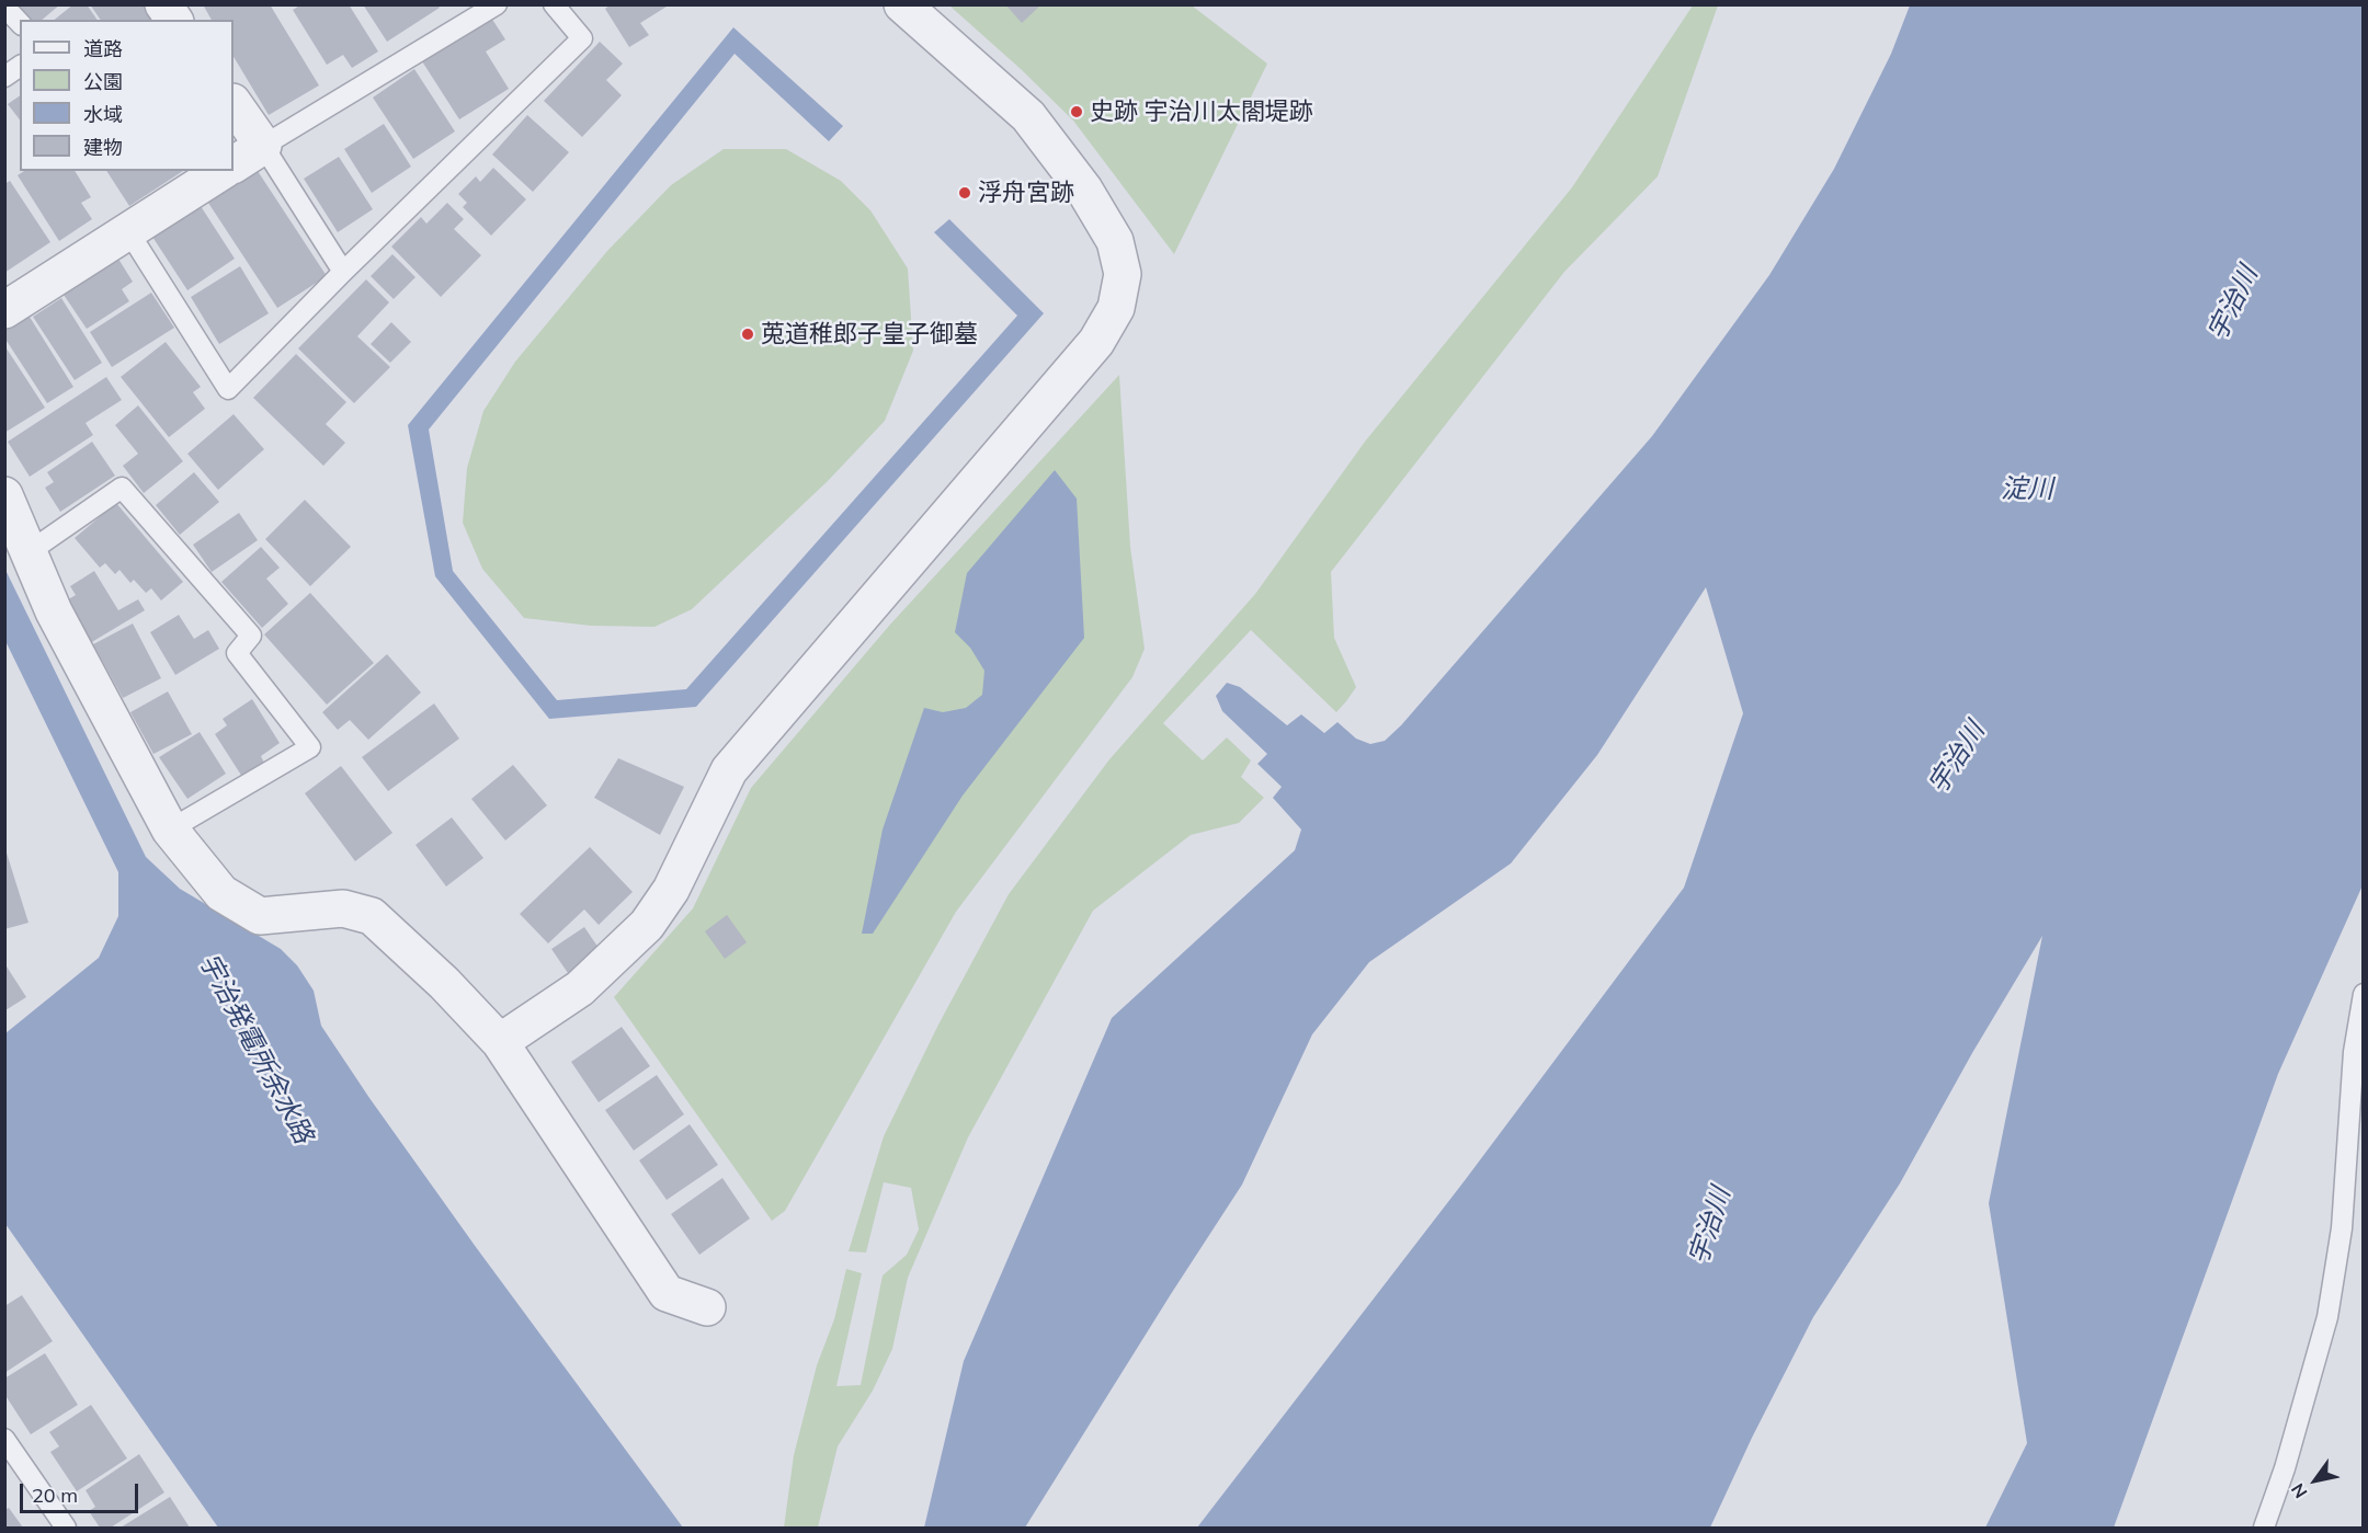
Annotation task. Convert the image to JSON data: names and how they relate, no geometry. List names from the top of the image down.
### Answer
{
  "water": ["宇治川", "淀川", "宇治発電所余水路"],
  "places": ["史跡 宇治川太閤堤跡", "浮舟宮跡", "莵道稚郎子皇子御墓"],
  "legend": [
    "道路",
    "公園",
    "水域",
    "建物"
  ],
  "scale_bar": "20 m",
  "north": "bottom left"
}
